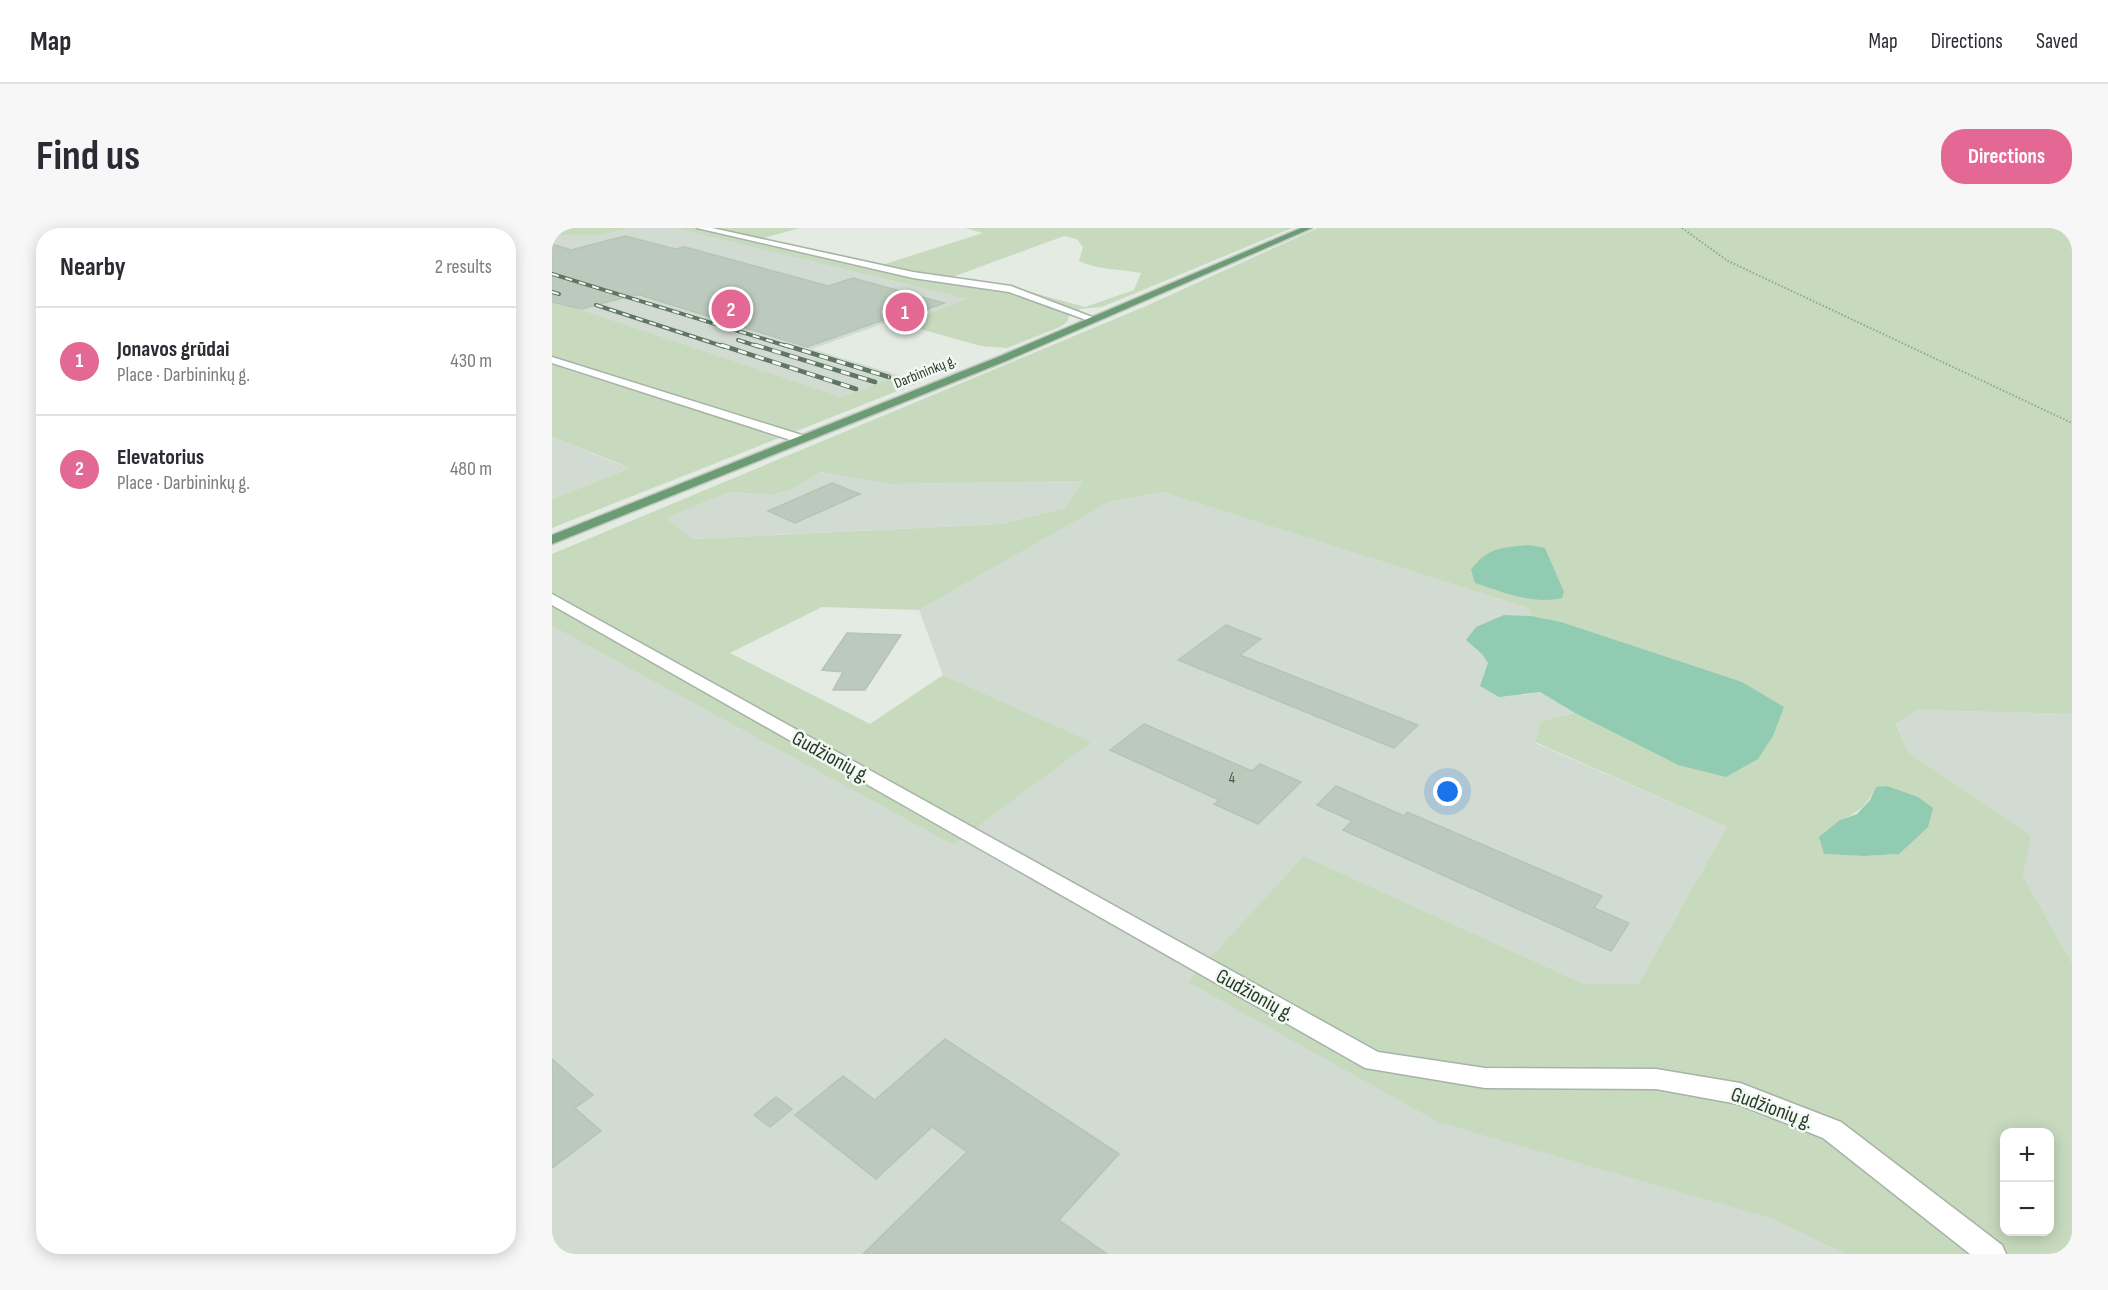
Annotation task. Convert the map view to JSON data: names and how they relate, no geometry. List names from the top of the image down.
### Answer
{
  "streets": {
    "main road": ["Darbininkų g."],
    "street": ["Gudžionių g."]
  },
  "house_numbers": ["4"],
  "page": {
    "header": "Map",
    "nav": ["Map", "Directions", "Saved"],
    "buttons": "Directions",
    "title": "Find us",
    "heading": ["Nearby", "2 results"],
    "pins": ["2", "1"],
    "list": [
      {
        "mark": "1",
        "name": "Jonavos grūdai",
        "note": "Place · Darbininkų g.",
        "value": "430 m"
      },
      {
        "mark": "2",
        "name": "Elevatorius",
        "note": "Place · Darbininkų g.",
        "value": "480 m"
      }
    ],
    "map_buttons": ["+", "−"]
  }
}
